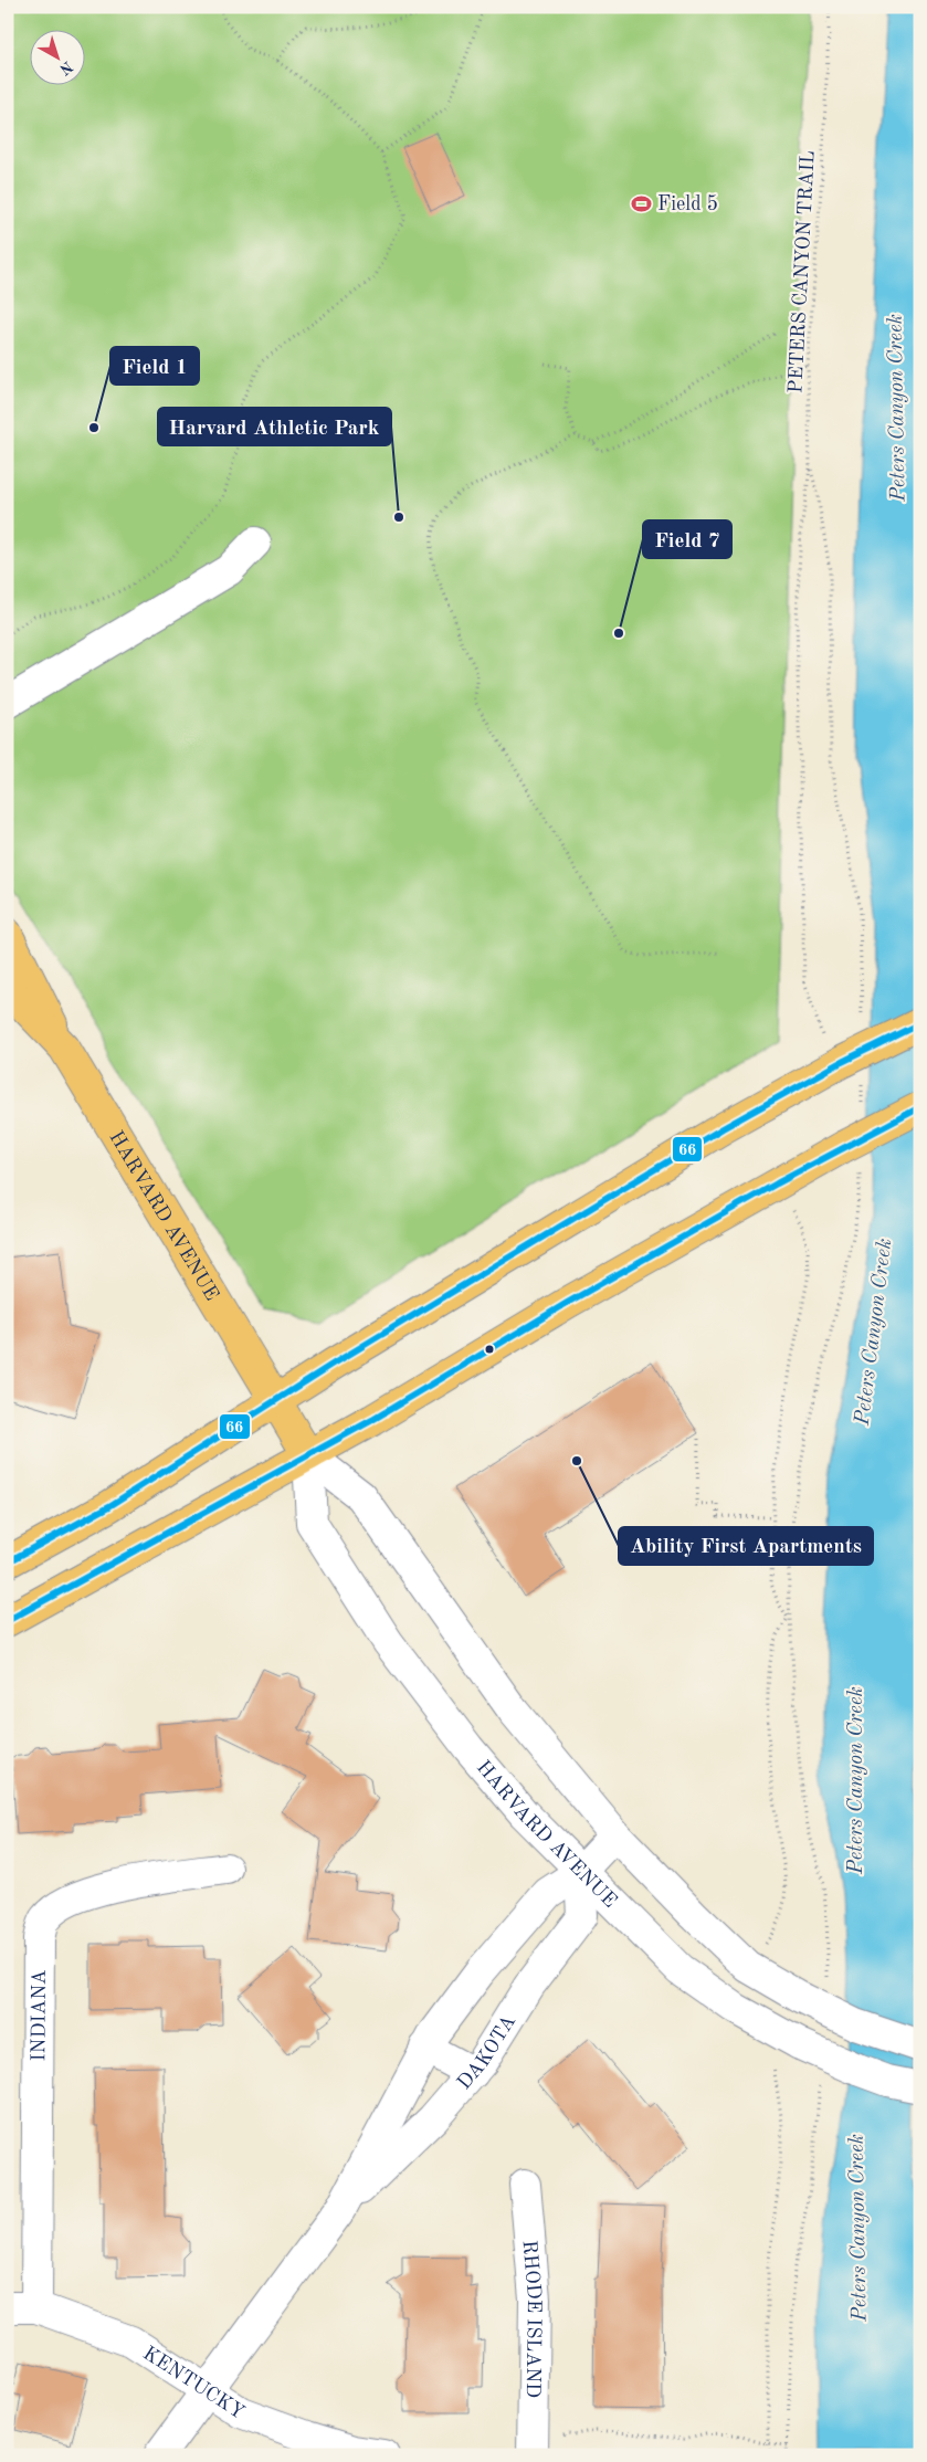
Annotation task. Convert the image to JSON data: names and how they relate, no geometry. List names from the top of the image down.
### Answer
{
  "streets": {
    "main road": ["HARVARD AVENUE"],
    "street": [
      "INDIANA",
      "DAKOTA",
      "RHODE ISLAND",
      "KENTUCKY"
    ],
    "path": ["PETERS CANYON TRAIL"]
  },
  "crossings": [
    ["HARVARD AVENUE", "DAKOTA"],
    ["INDIANA", "KENTUCKY"],
    ["DAKOTA", "KENTUCKY"]
  ],
  "water": ["Peters Canyon Creek"],
  "places": {
    "sports": ["Field 5"],
    "other": [
      "Field 1",
      "Harvard Athletic Park",
      "Field 7",
      "Ability First Apartments"
    ]
  },
  "lines": ["transit line 66"],
  "north": "bottom right"
}
